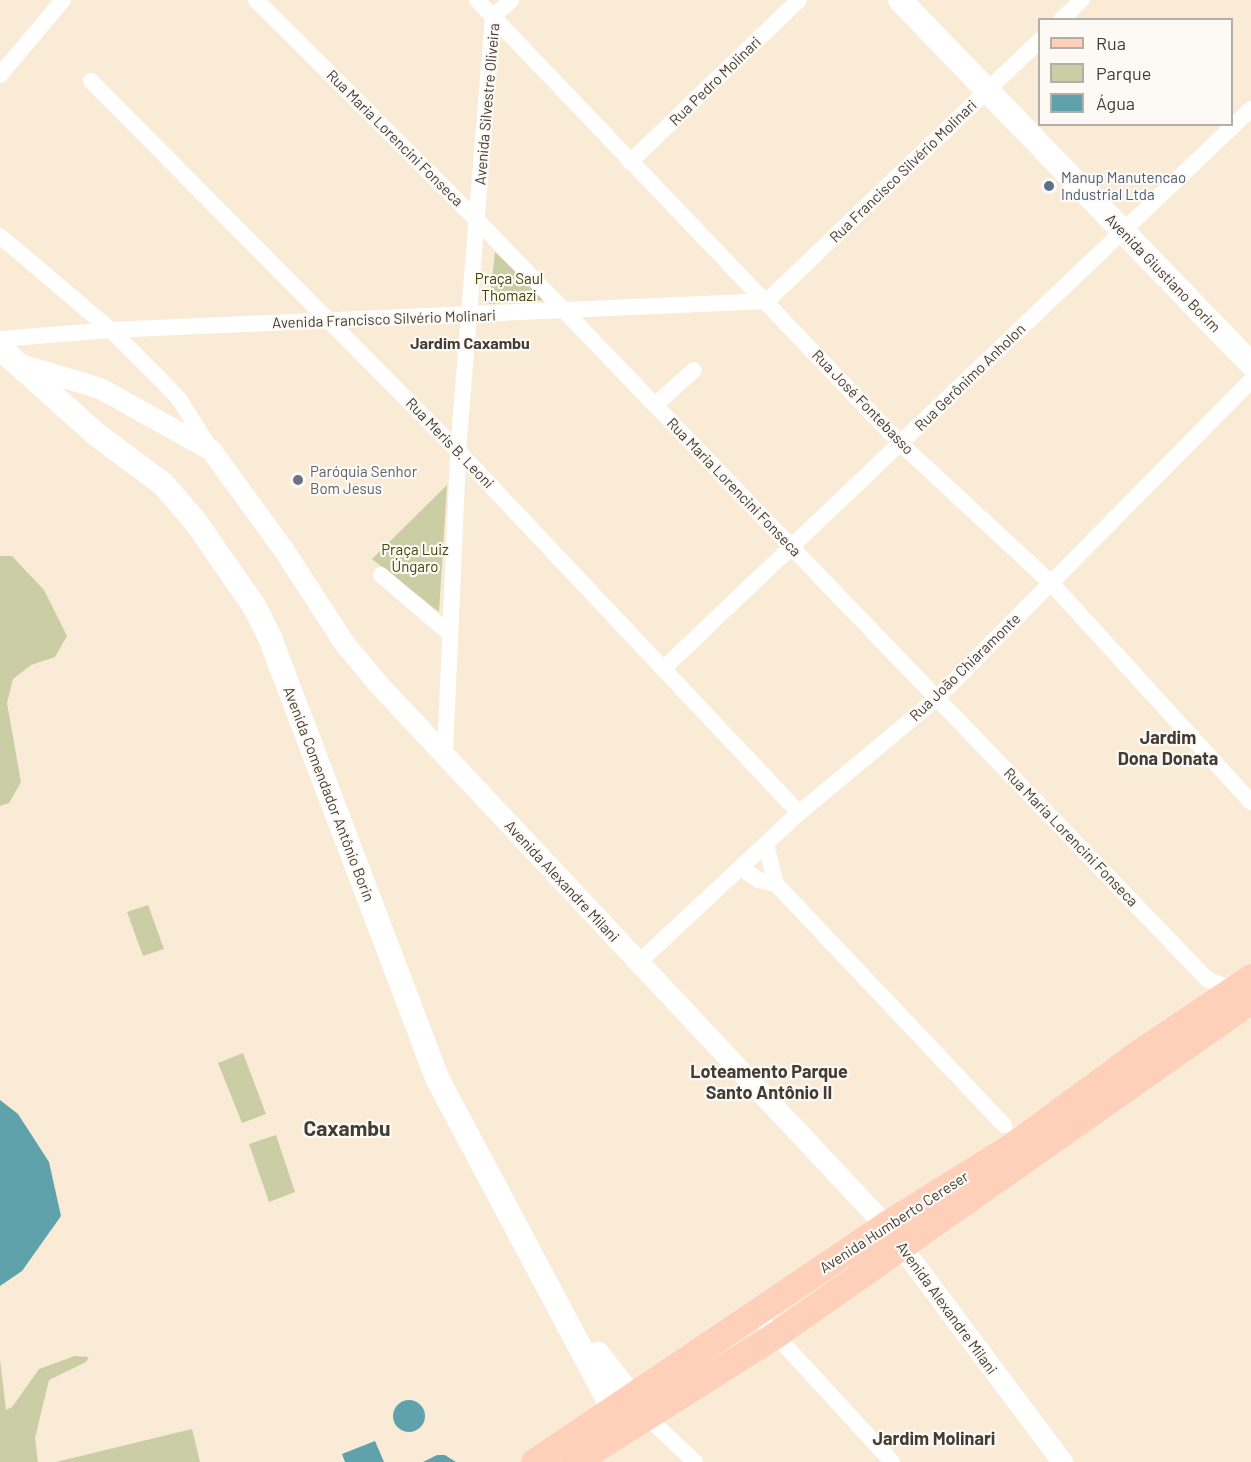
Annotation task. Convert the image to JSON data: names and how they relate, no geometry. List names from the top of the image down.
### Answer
{
  "streets": {
    "main road": ["Avenida Giustiano Borim", "Avenida Comendador Antônio Borin", "Avenida Humberto Cereser"],
    "street": [
      "Rua Pedro Molinari",
      "Avenida Silvestre Oliveira",
      "Rua Maria Lorencini Fonseca",
      "Rua Francisco Silvério Molinari",
      "Avenida Francisco Silvério Molinari",
      "Rua Gerônimo Anholon",
      "Rua José Fontebasso",
      "Rua Meris B. Leoni",
      "Rua João Chiaramonte",
      "Avenida Alexandre Milani"
    ]
  },
  "crossings": [
    ["Rua Pedro Molinari", "Rua José Fontebasso"],
    ["Avenida Silvestre Oliveira", "Rua Maria Lorencini Fonseca"],
    ["Avenida Silvestre Oliveira", "Avenida Francisco Silvério Molinari"],
    ["Avenida Silvestre Oliveira", "Rua José Fontebasso"],
    ["Avenida Silvestre Oliveira", "Rua Meris B. Leoni"],
    ["Avenida Silvestre Oliveira", "Avenida Alexandre Milani"],
    ["Rua Maria Lorencini Fonseca", "Avenida Francisco Silvério Molinari"],
    ["Rua Maria Lorencini Fonseca", "Rua Gerônimo Anholon"],
    ["Rua Maria Lorencini Fonseca", "Rua João Chiaramonte"],
    ["Rua Francisco Silvério Molinari", "Avenida Giustiano Borim"],
    ["Rua Francisco Silvério Molinari", "Avenida Francisco Silvério Molinari"],
    ["Rua Francisco Silvério Molinari", "Rua José Fontebasso"],
    ["Avenida Giustiano Borim", "Rua Gerônimo Anholon"],
    ["Avenida Francisco Silvério Molinari", "Rua José Fontebasso"],
    ["Avenida Francisco Silvério Molinari", "Rua Meris B. Leoni"],
    ["Rua Gerônimo Anholon", "Rua José Fontebasso"],
    ["Rua Gerônimo Anholon", "Rua Meris B. Leoni"],
    ["Rua José Fontebasso", "Rua João Chiaramonte"],
    ["Rua Meris B. Leoni", "Rua João Chiaramonte"],
    ["Rua João Chiaramonte", "Avenida Alexandre Milani"],
    ["Avenida Comendador Antônio Borin", "Avenida Alexandre Milani"],
    ["Avenida Comendador Antônio Borin", "Avenida Humberto Cereser"],
    ["Avenida Alexandre Milani", "Avenida Humberto Cereser"]
  ],
  "districts": [
    "Jardim Caxambu",
    "Jardim Dona Donata",
    "Loteamento Parque Santo Antônio II",
    "Caxambu",
    "Jardim Molinari"
  ],
  "parks": ["Praça Saul Thomazi", "Praça Luiz Úngaro"],
  "places": ["Manup Manutencao Industrial Ltda", "Paróquia Senhor Bom Jesus"],
  "legend": ["Rua", "Parque", "Água"]
}
